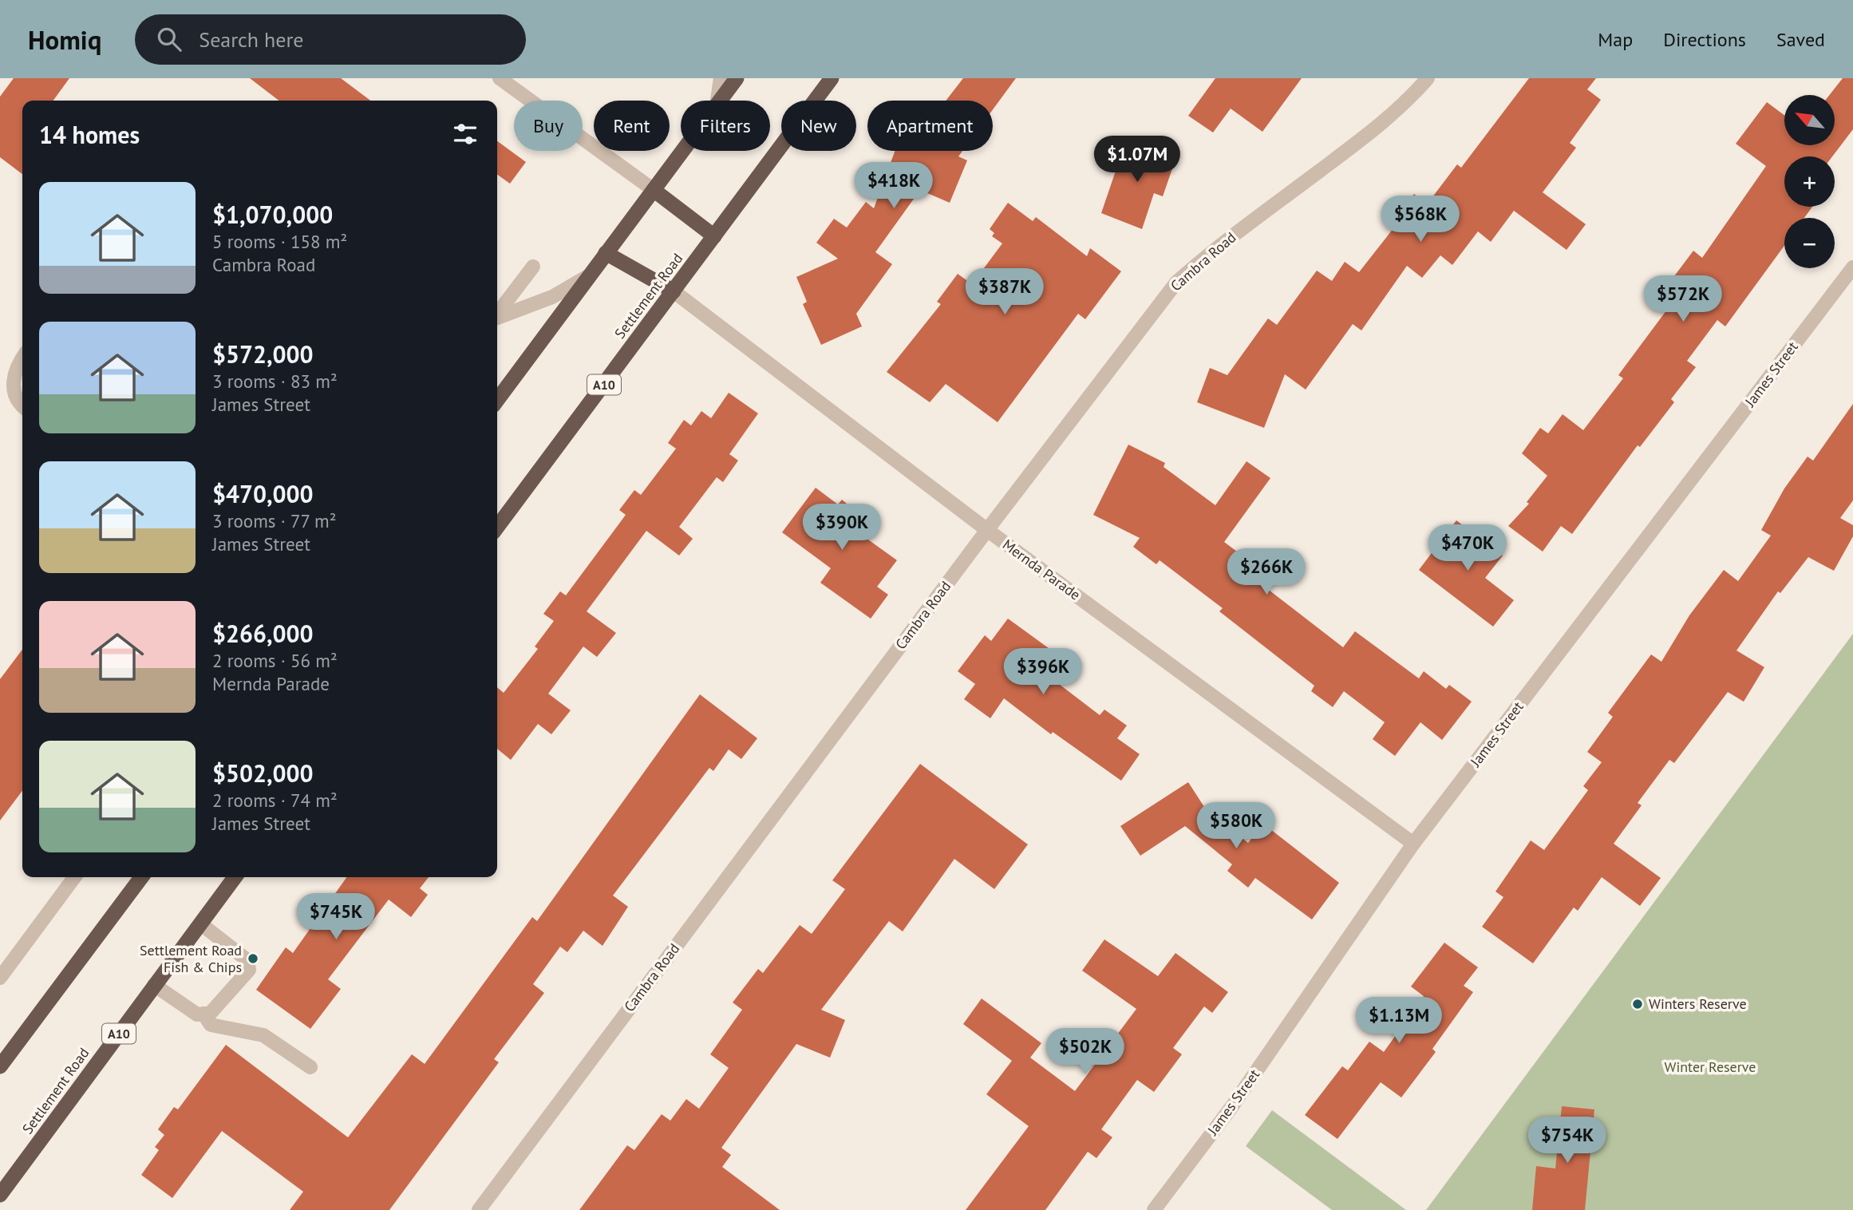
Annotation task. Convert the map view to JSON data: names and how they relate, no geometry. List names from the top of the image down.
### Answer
{
  "streets": {
    "highway": ["Settlement Road", "A10"],
    "street": ["Cambra Road", "James Street", "Mernda Parade"]
  },
  "crossings": [
    ["Cambra Road", "Mernda Parade"],
    ["Settlement Road", "Mernda Parade"],
    ["James Street", "Mernda Parade"]
  ],
  "parks": ["Winter Reserve"],
  "places": ["Settlement Road Fish & Chips", "Winters Reserve"],
  "north": "top left",
  "page": {
    "header": "Homiq",
    "search": "Search here",
    "nav": ["Map", "Directions", "Saved"],
    "map_buttons": ["+", "−"],
    "chip": [
      "Buy",
      "Rent",
      "Filters",
      "New",
      "Apartment"
    ],
    "heading": "14 homes",
    "price": [
      "$1.07M",
      "$418K",
      "$568K",
      "$387K",
      "$572K",
      "$390K",
      "$470K",
      "$266K",
      "$396K",
      "$580K",
      "$745K",
      "$1.13M",
      "$502K",
      "$754K"
    ],
    "list": [
      {
        "name": "$1,070,000",
        "note": "5 rooms · 158 m² · Cambra Road"
      },
      {
        "name": "$572,000",
        "note": "3 rooms · 83 m² · James Street"
      },
      {
        "name": "$470,000",
        "note": "3 rooms · 77 m² · James Street"
      },
      {
        "name": "$266,000",
        "note": "2 rooms · 56 m² · Mernda Parade"
      },
      {
        "name": "$502,000",
        "note": "2 rooms · 74 m² · James Street"
      }
    ]
  }
}
